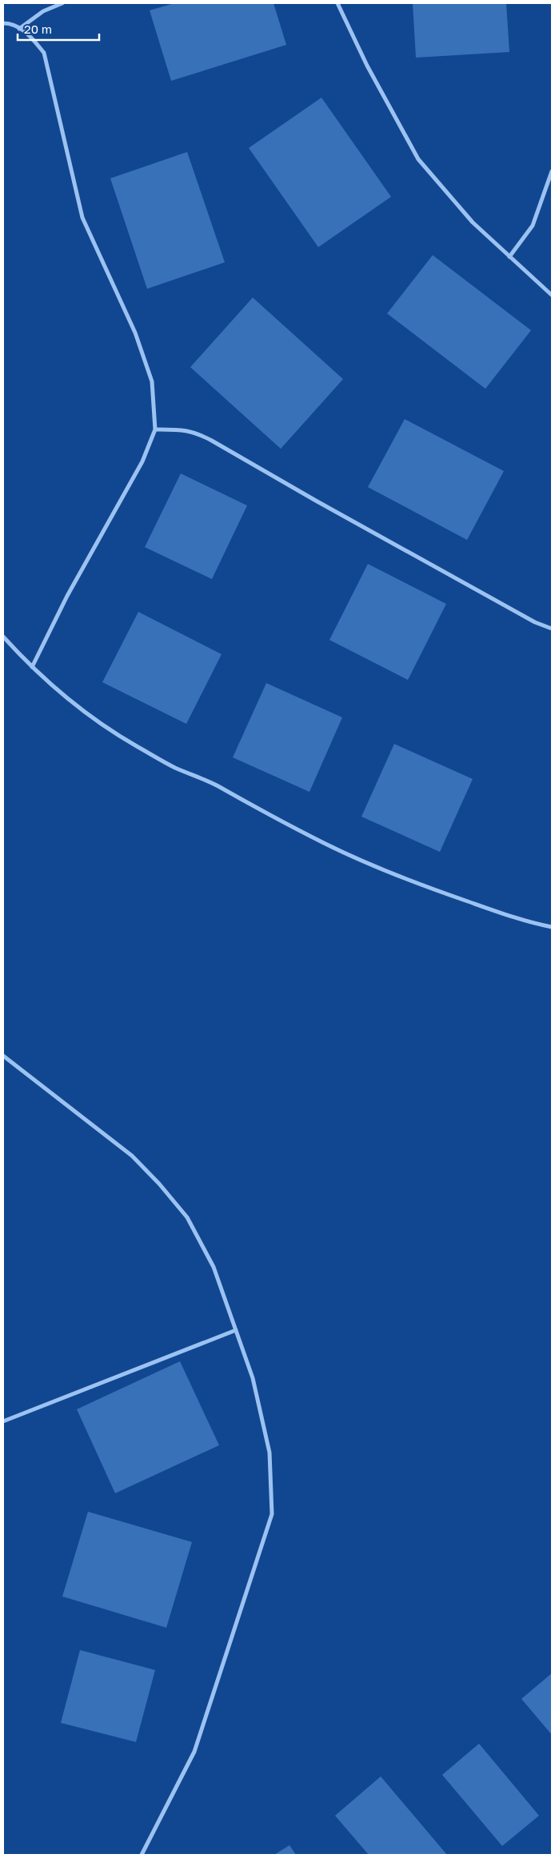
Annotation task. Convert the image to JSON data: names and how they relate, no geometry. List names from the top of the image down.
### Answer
{
  "scale_bar": "20 m"
}
